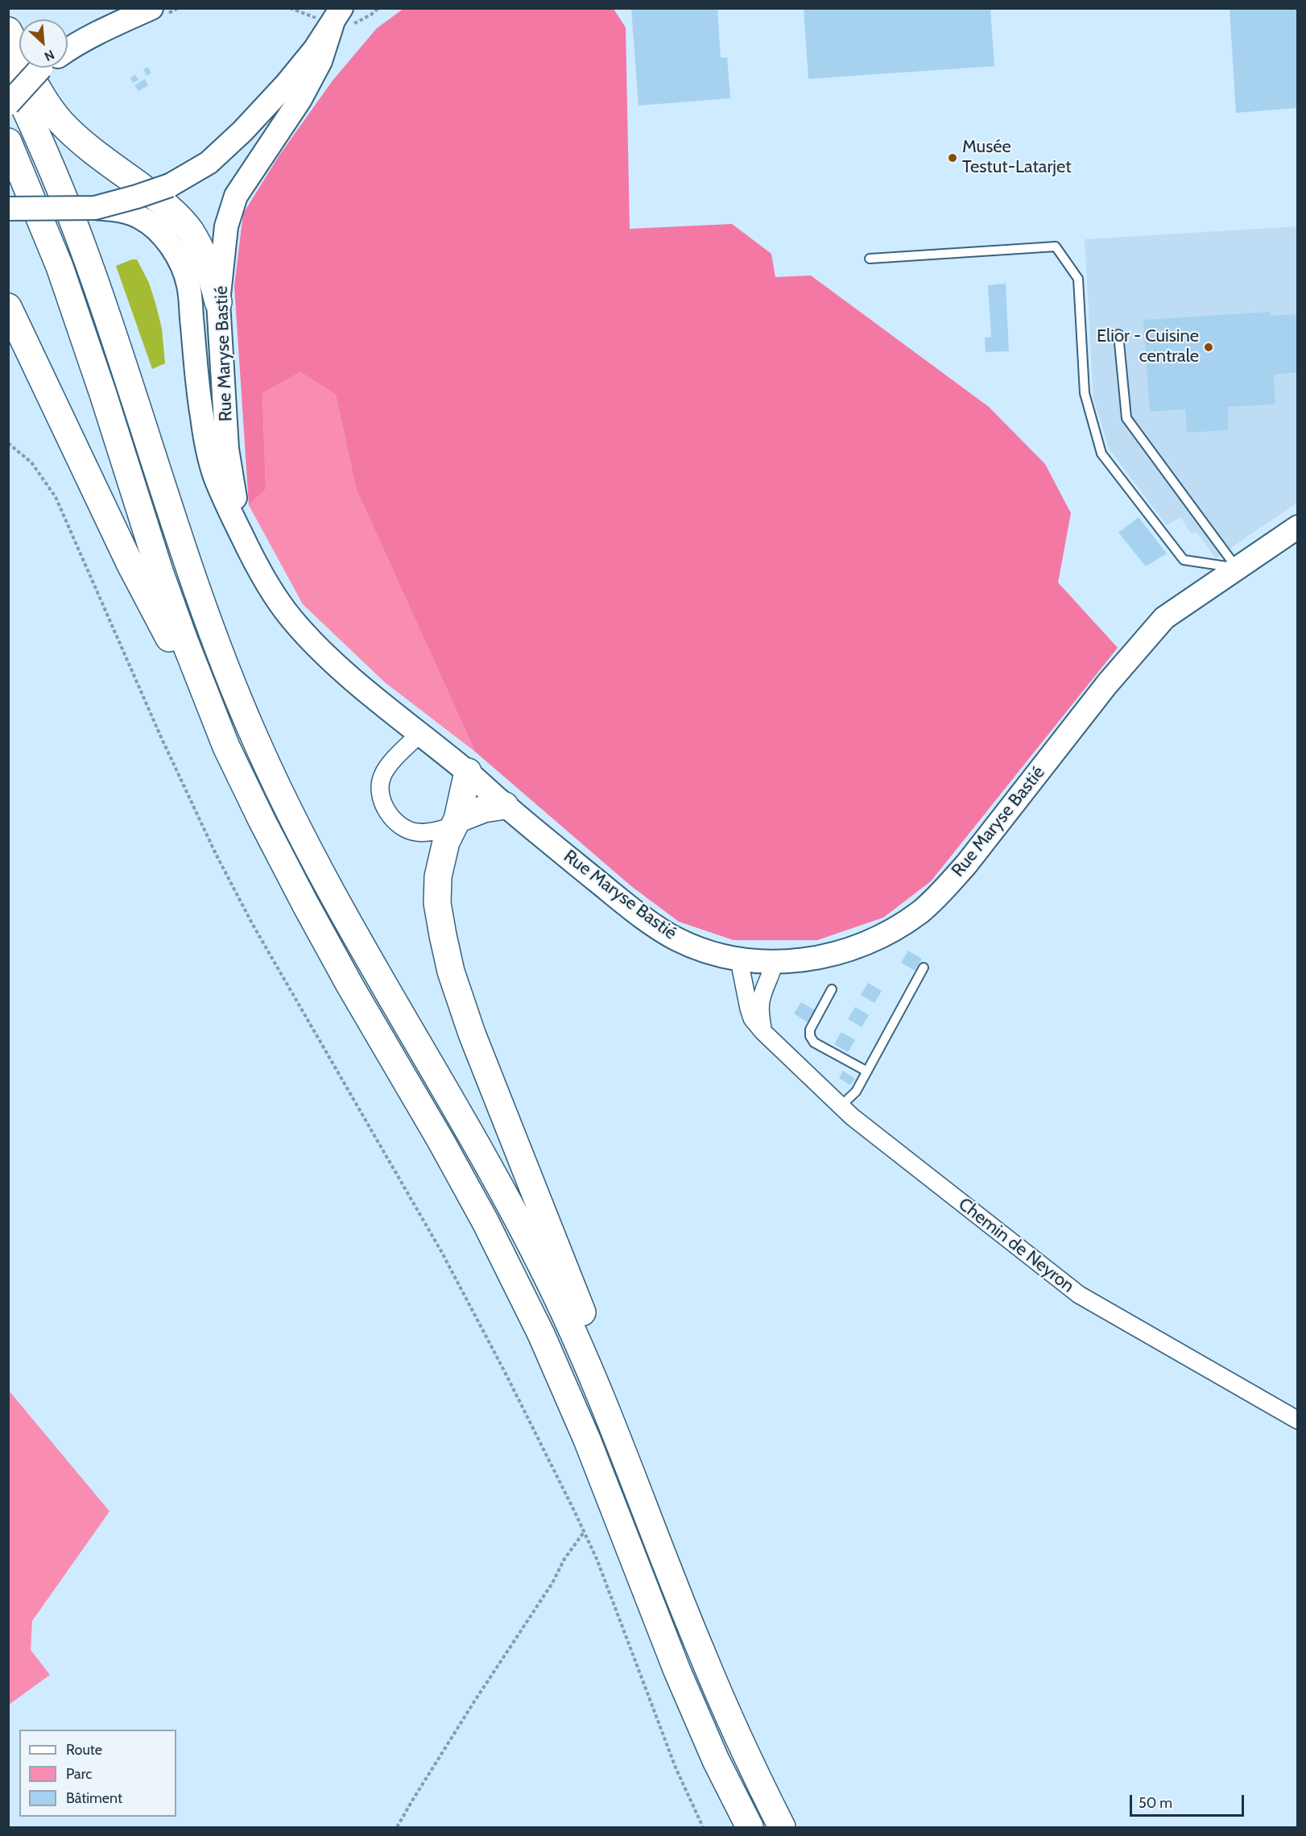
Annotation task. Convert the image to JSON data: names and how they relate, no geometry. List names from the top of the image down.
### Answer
{
  "streets": {
    "main road": ["Rue Maryse Bastié"],
    "street": ["Chemin de Neyron"]
  },
  "crossings": [
    ["Rue Maryse Bastié", "Chemin de Neyron"]
  ],
  "places": ["Musée Testut-Latarjet", "Elior - Cuisine centrale"],
  "legend": ["Route", "Parc", "Bâtiment"],
  "scale_bar": "50 m",
  "north": "bottom right"
}
